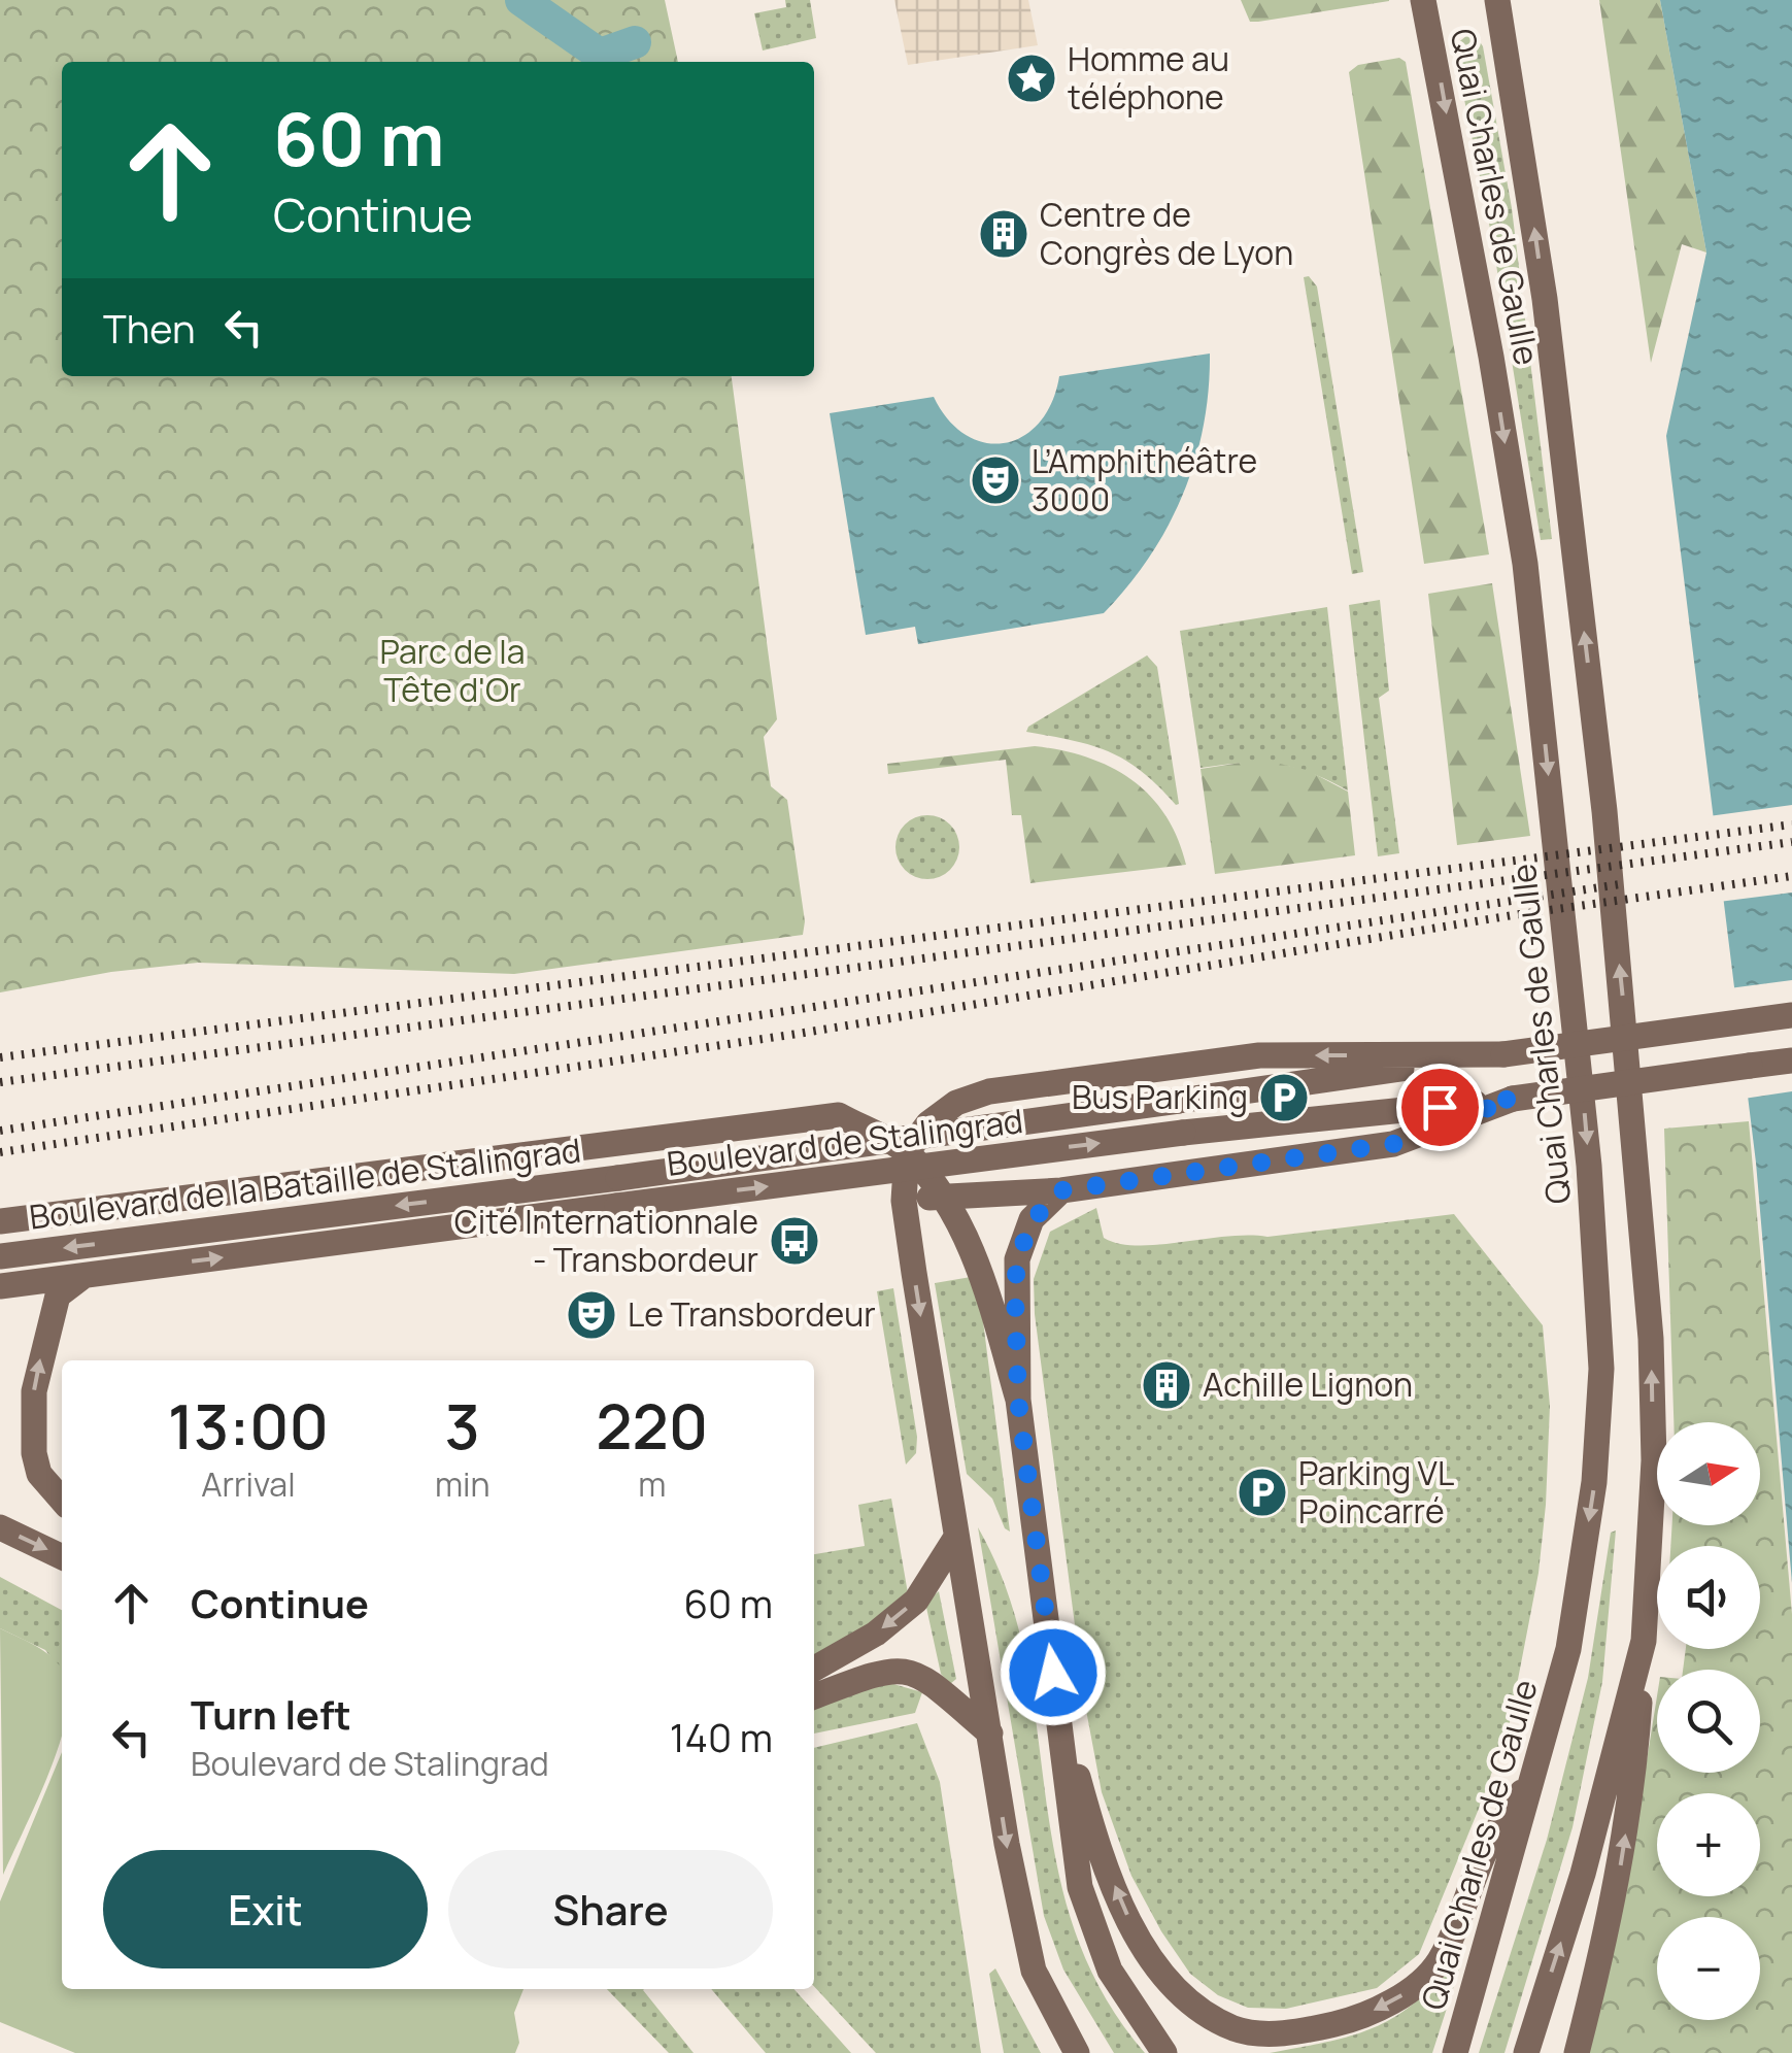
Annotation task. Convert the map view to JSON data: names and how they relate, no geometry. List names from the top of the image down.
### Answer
{
  "streets": {
    "main road": ["Quai Charles de Gaulle", "Boulevard de Stalingrad", "Boulevard de la Bataille de Stalingrad"]
  },
  "crossings": [
    ["Boulevard de Stalingrad", "Boulevard de la Bataille de Stalingrad"]
  ],
  "parks": ["Parc de la Tête d'Or"],
  "places": {
    "place": ["Homme au téléphone"],
    "building": ["Centre de Congrès de Lyon", "Achille Lignon"],
    "theatre": ["L’Amphithéâtre 3000", "Le Transbordeur"],
    "parking": ["Bus Parking", "Parking VL Poincarré"],
    "bus stop": ["Cité Internationnale - Transbordeur"]
  },
  "north": "right",
  "page": {
    "turn": ["60 m", "Continue"],
    "then": "Then",
    "eta": [
      "13:00",
      "Arrival",
      "3",
      "min",
      "220",
      "m"
    ],
    "map_buttons": ["+", "−"],
    "list": [
      {
        "name": "Continue",
        "value": "60 m"
      },
      {
        "name": "Turn left",
        "note": "Boulevard de Stalingrad",
        "value": "140 m"
      }
    ],
    "buttons": ["Exit", "Share"]
  }
}
